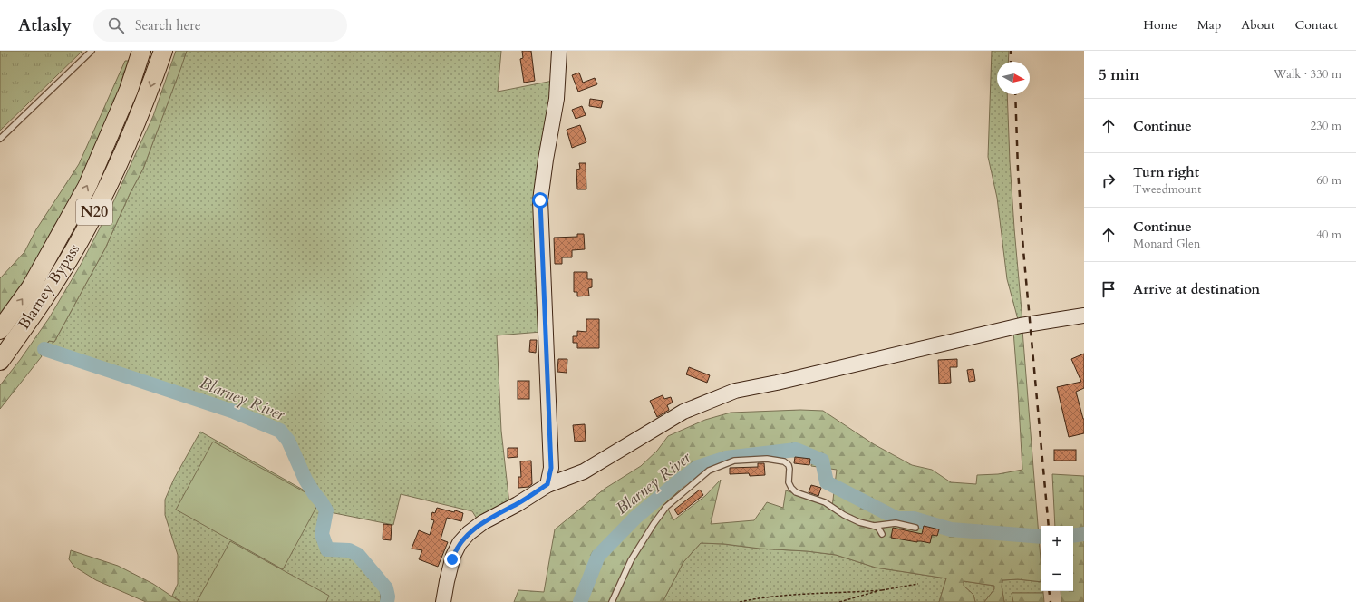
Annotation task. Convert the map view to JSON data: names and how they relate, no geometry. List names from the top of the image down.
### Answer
{
  "streets": {
    "highway": ["N20", "Blarney Bypass"]
  },
  "water": ["Blarney River"],
  "north": "right",
  "page": {
    "header": "Atlasly",
    "search": "Search here",
    "nav": [
      "Home",
      "Map",
      "About",
      "Contact"
    ],
    "heading": ["5 min", "Walk · 330 m"],
    "list": [
      ["Continue", "230 m"],
      ["Turn right", "Tweedmount", "60 m"],
      ["Continue", "Monard Glen", "40 m"],
      "Arrive at destination"
    ],
    "map_buttons": ["+", "−"]
  }
}
